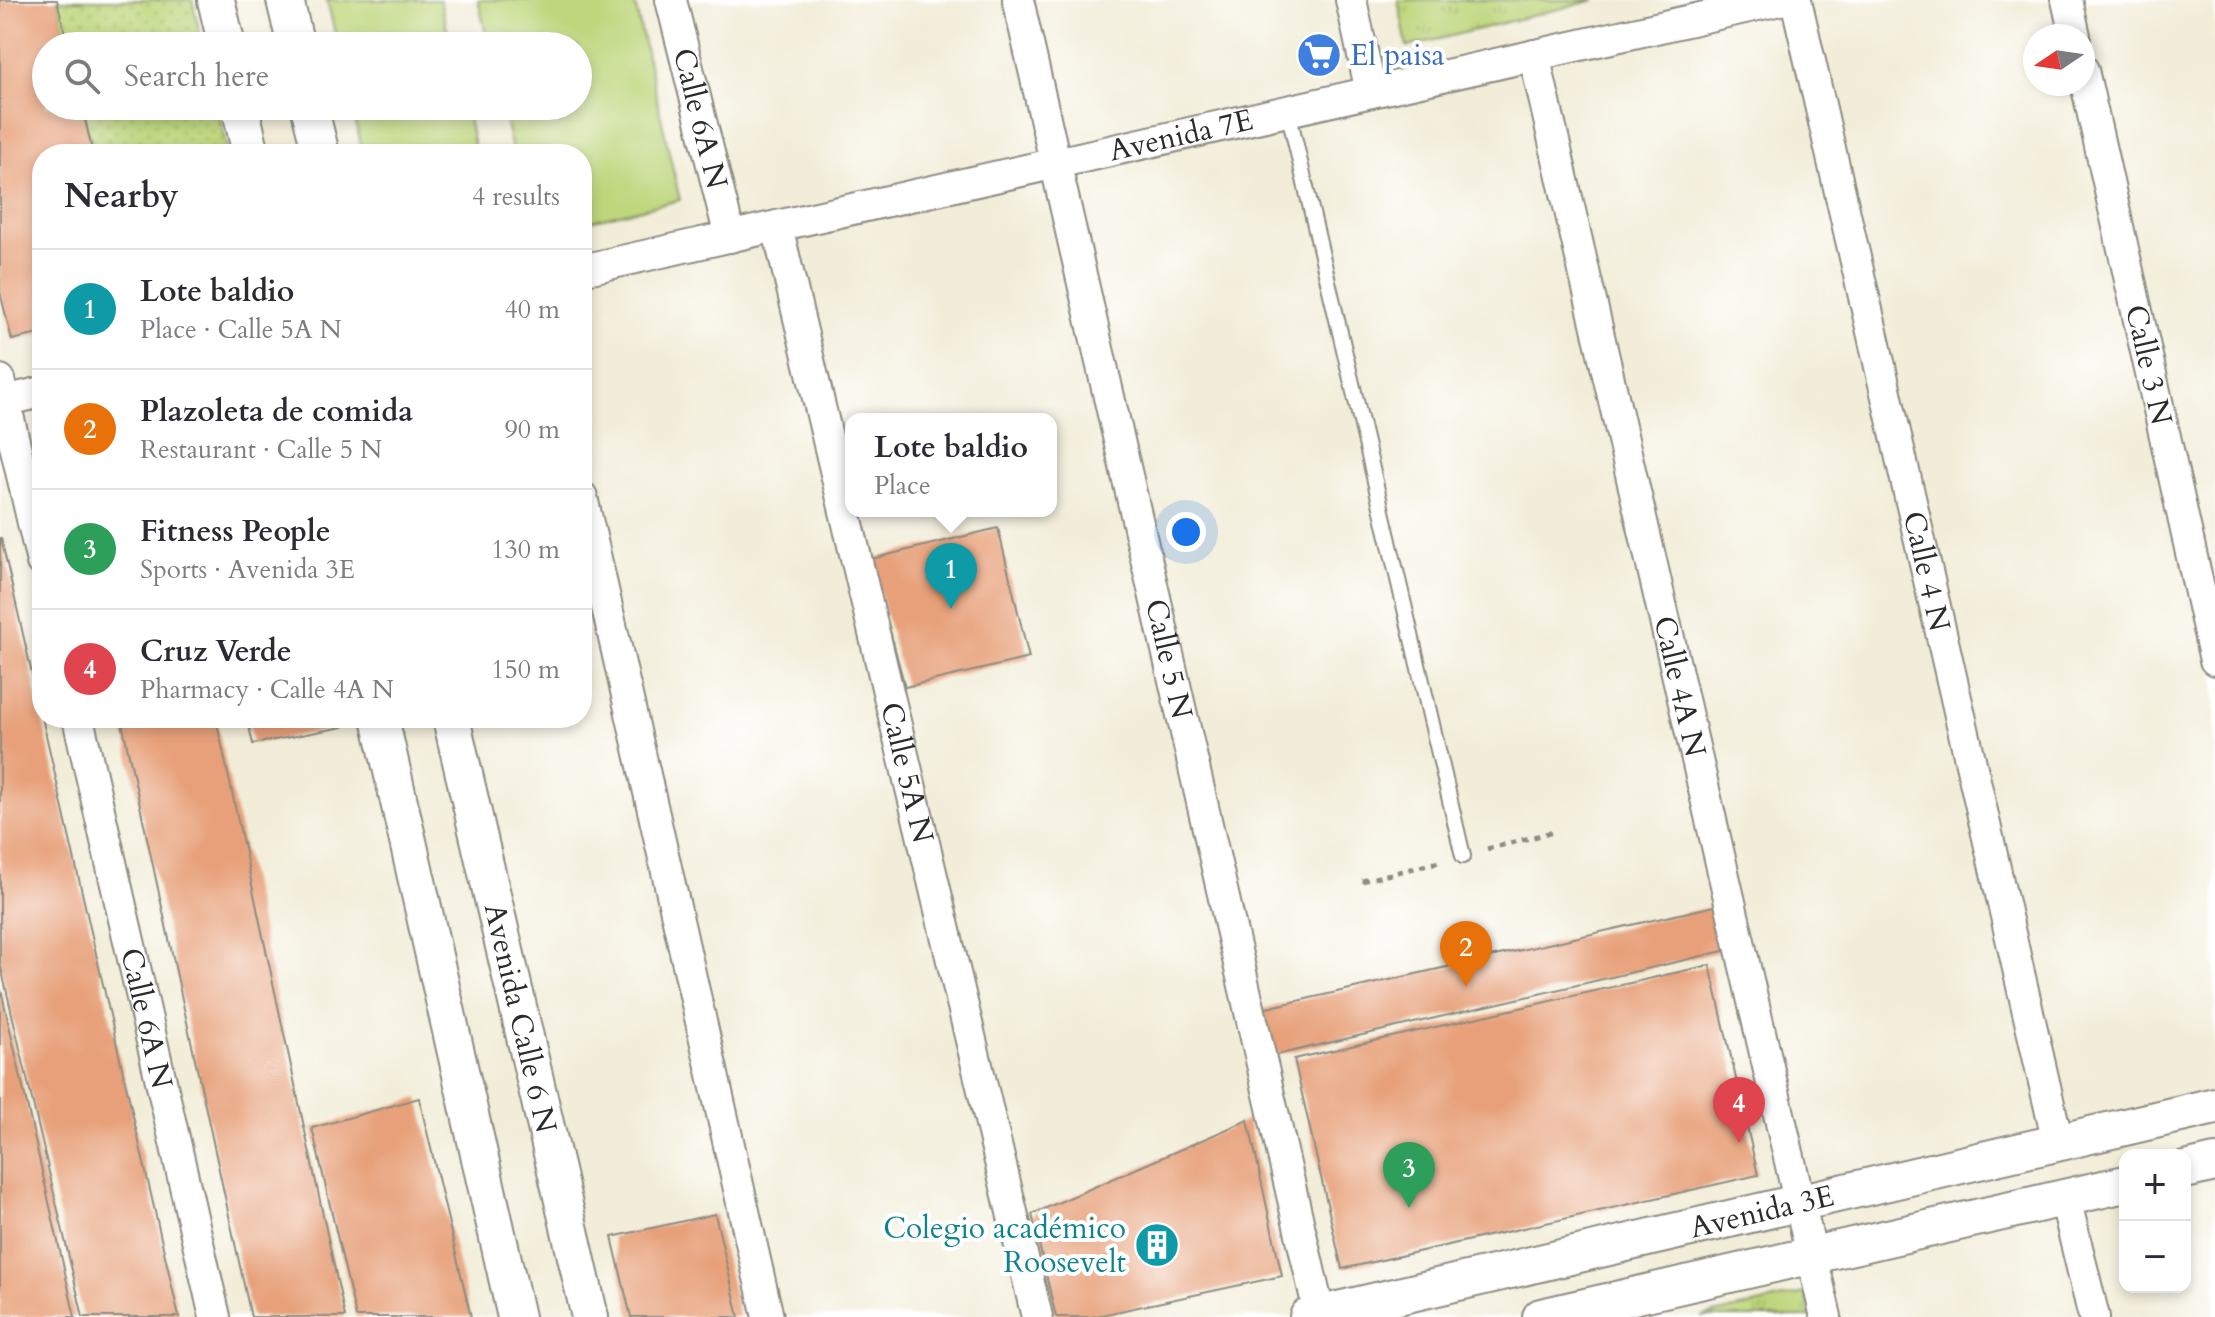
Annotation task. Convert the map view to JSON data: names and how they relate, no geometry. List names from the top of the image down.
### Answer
{
  "streets": {
    "street": [
      "Calle 6A N",
      "Avenida 7E",
      "Calle 3 N",
      "Calle 4 N",
      "Calle 5 N",
      "Calle 4A N",
      "Calle 5A N",
      "Avenida Calle 6 N",
      "Avenida 3E"
    ]
  },
  "crossings": [
    ["Calle 6A N", "Avenida 7E"],
    ["Avenida 7E", "Calle 5 N"],
    ["Avenida 7E", "Calle 4A N"],
    ["Avenida 7E", "Calle 5A N"],
    ["Calle 4 N", "Avenida 3E"],
    ["Calle 5 N", "Avenida 3E"],
    ["Calle 4A N", "Avenida 3E"]
  ],
  "places": {
    "supermarket": ["El paisa"],
    "building": ["Colegio académico Roosevelt"]
  },
  "north": "left",
  "page": {
    "search": "Search here",
    "heading": ["Nearby", "4 results"],
    "list": [
      {
        "mark": "1",
        "name": "Lote baldio",
        "note": "Place · Calle 5A N",
        "value": "40 m"
      },
      {
        "mark": "2",
        "name": "Plazoleta de comida",
        "note": "Restaurant · Calle 5 N",
        "value": "90 m"
      },
      {
        "mark": "3",
        "name": "Fitness People",
        "note": "Sports · Avenida 3E",
        "value": "130 m"
      },
      {
        "mark": "4",
        "name": "Cruz Verde",
        "note": "Pharmacy · Calle 4A N",
        "value": "150 m"
      }
    ],
    "popup": ["Lote baldio", "Place"],
    "pins": [
      "1",
      "2",
      "4",
      "3"
    ],
    "map_buttons": ["+", "−"]
  }
}
